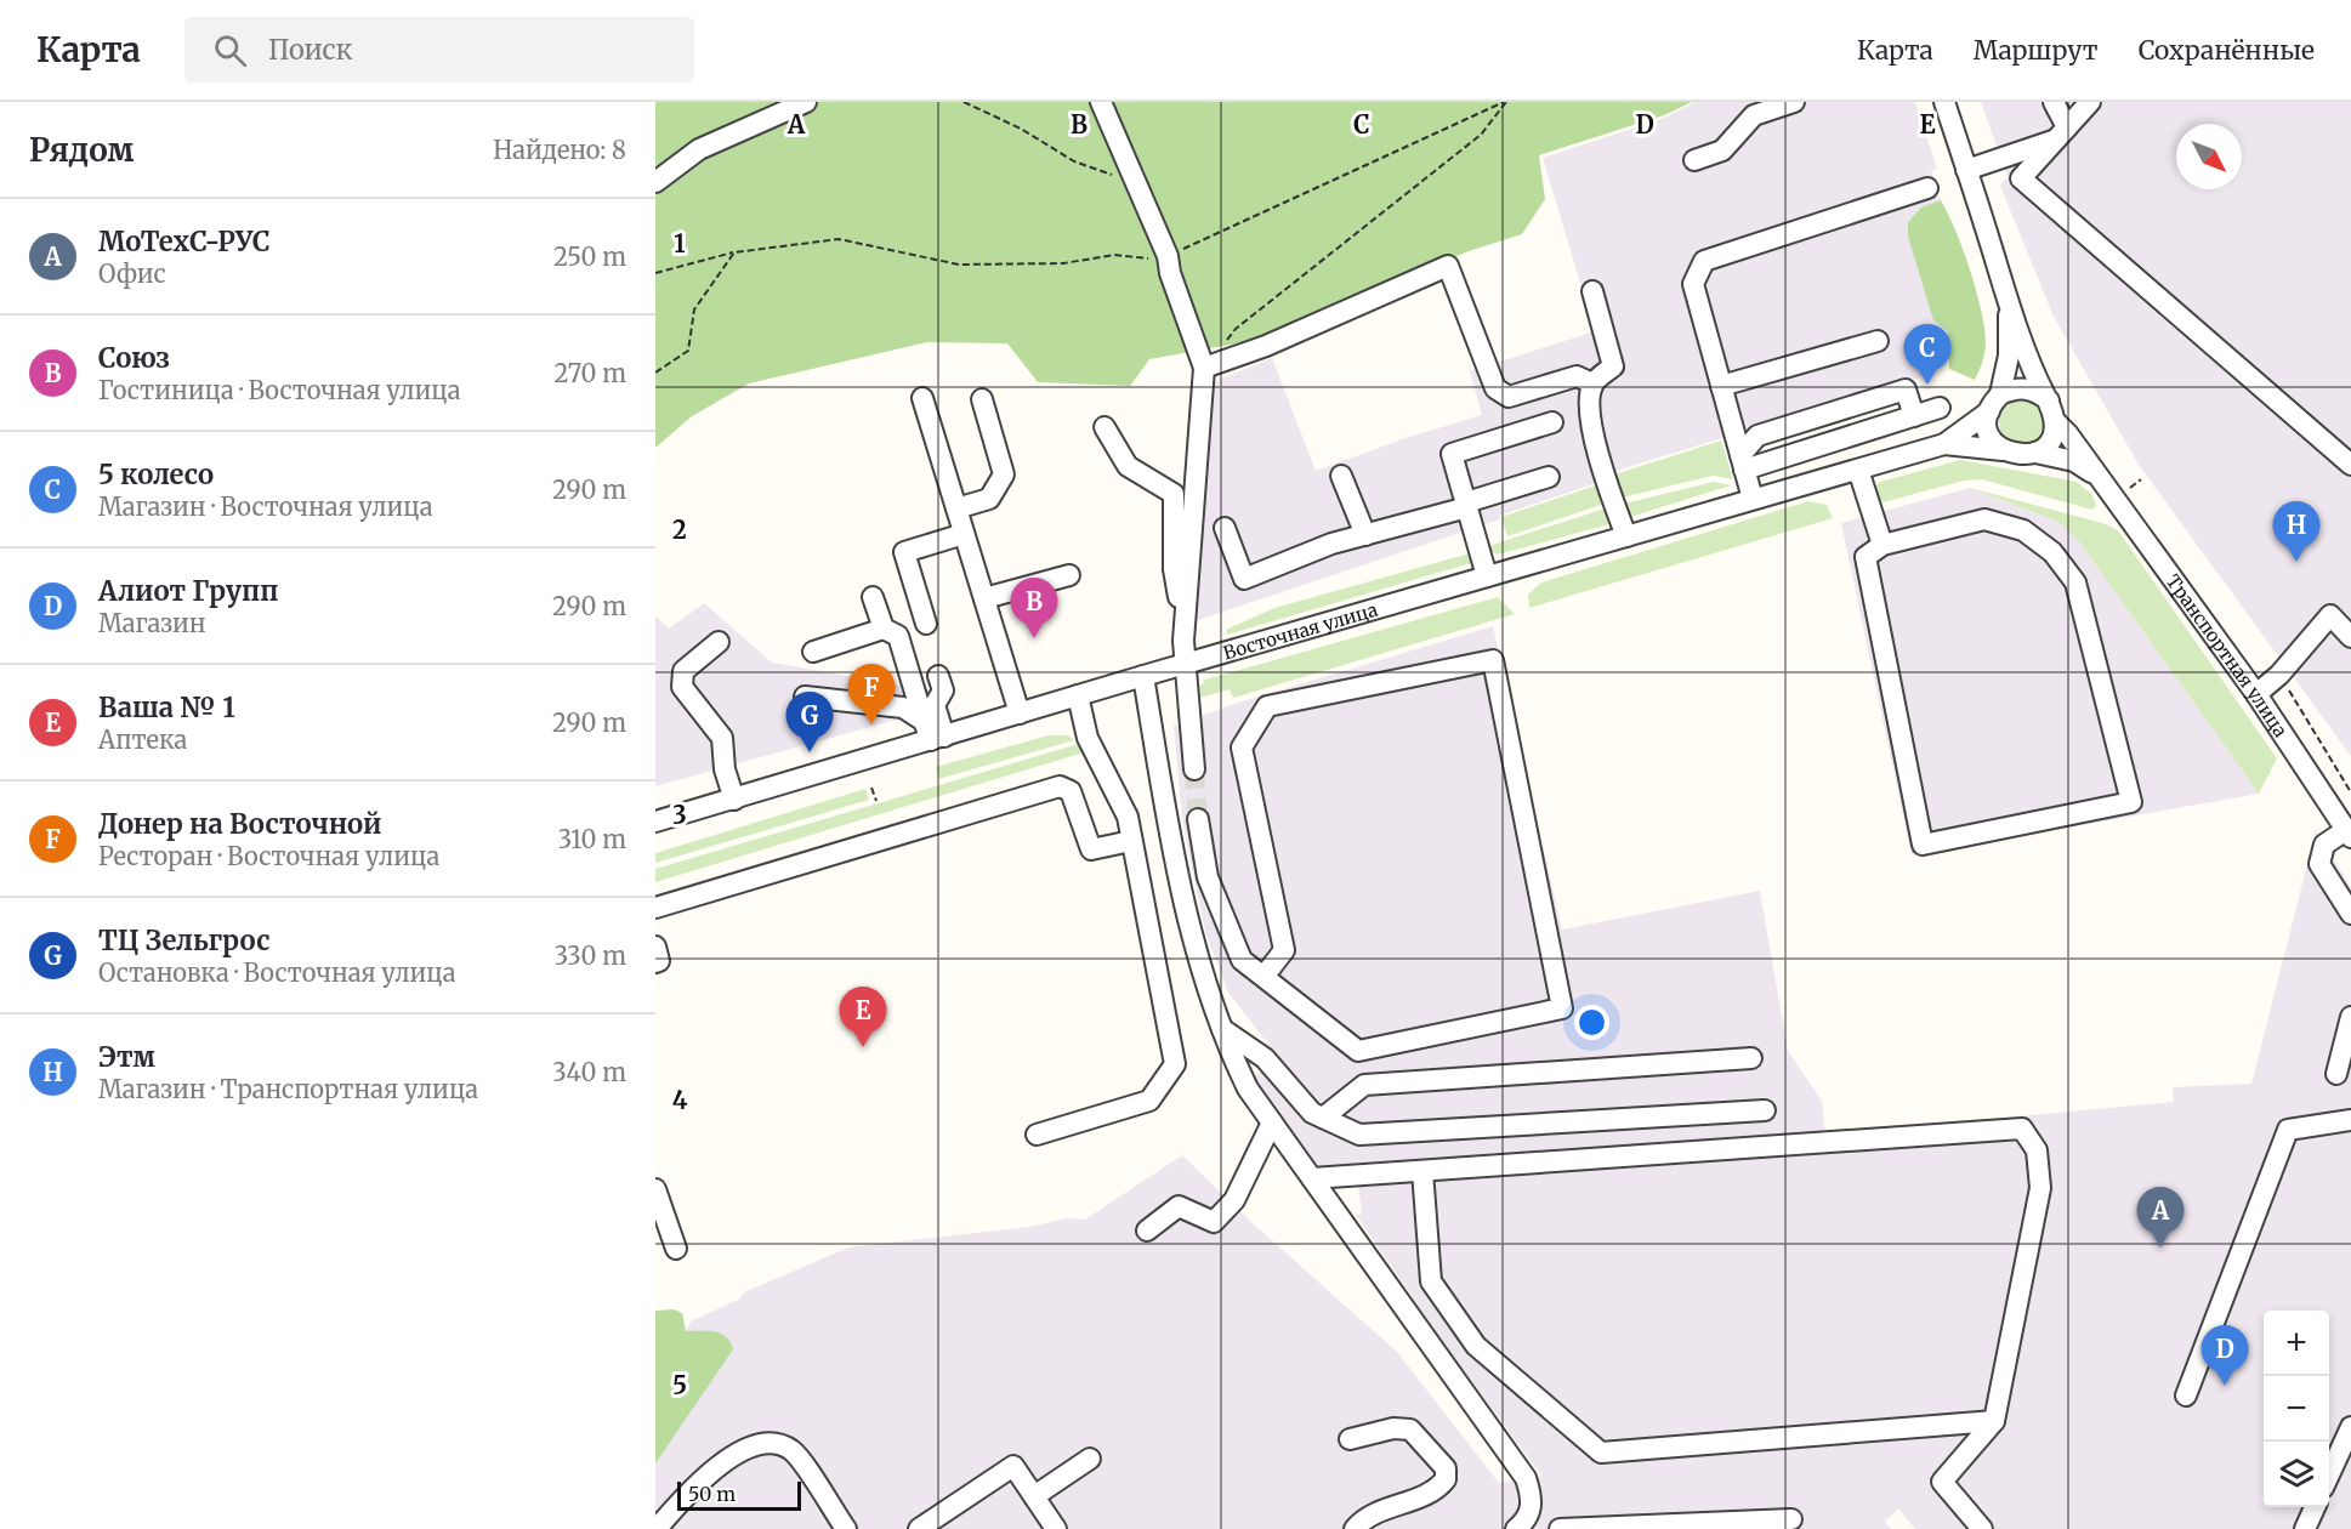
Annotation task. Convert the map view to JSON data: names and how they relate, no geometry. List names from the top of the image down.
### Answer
{
  "streets": {
    "street": ["Восточная улица", "Транспортная улица"]
  },
  "crossings": [
    ["Восточная улица", "Транспортная улица"]
  ],
  "scale_bar": "50 m",
  "north": "bottom right",
  "page": {
    "header": "Карта",
    "search": "Поиск",
    "nav": ["Карта", "Маршрут", "Сохранённые"],
    "heading": ["Рядом", "Найдено: 8"],
    "list": [
      {
        "mark": "A",
        "name": "МоТехС-РУС",
        "note": "Офис",
        "value": "250 m"
      },
      {
        "mark": "B",
        "name": "Союз",
        "note": "Гостиница · Восточная улица",
        "value": "270 m"
      },
      {
        "mark": "C",
        "name": "5 колесо",
        "note": "Магазин · Восточная улица",
        "value": "290 m"
      },
      {
        "mark": "D",
        "name": "Алиот Групп",
        "note": "Магазин",
        "value": "290 m"
      },
      {
        "mark": "E",
        "name": "Ваша № 1",
        "note": "Аптека",
        "value": "290 m"
      },
      {
        "mark": "F",
        "name": "Донер на Восточной",
        "note": "Ресторан · Восточная улица",
        "value": "310 m"
      },
      {
        "mark": "G",
        "name": "ТЦ Зельгрос",
        "note": "Остановка · Восточная улица",
        "value": "330 m"
      },
      {
        "mark": "H",
        "name": "Этм",
        "note": "Магазин · Транспортная улица",
        "value": "340 m"
      }
    ],
    "pins": [
      "C",
      "H",
      "B",
      "F",
      "G",
      "E",
      "A",
      "D"
    ],
    "map_buttons": ["+", "−"],
    "scale": "50 m"
  },
  "grid": {
    "columns": [
      "A",
      "B",
      "C",
      "D",
      "E"
    ],
    "rows": [
      "1",
      "2",
      "3",
      "4",
      "5"
    ]
  }
}
